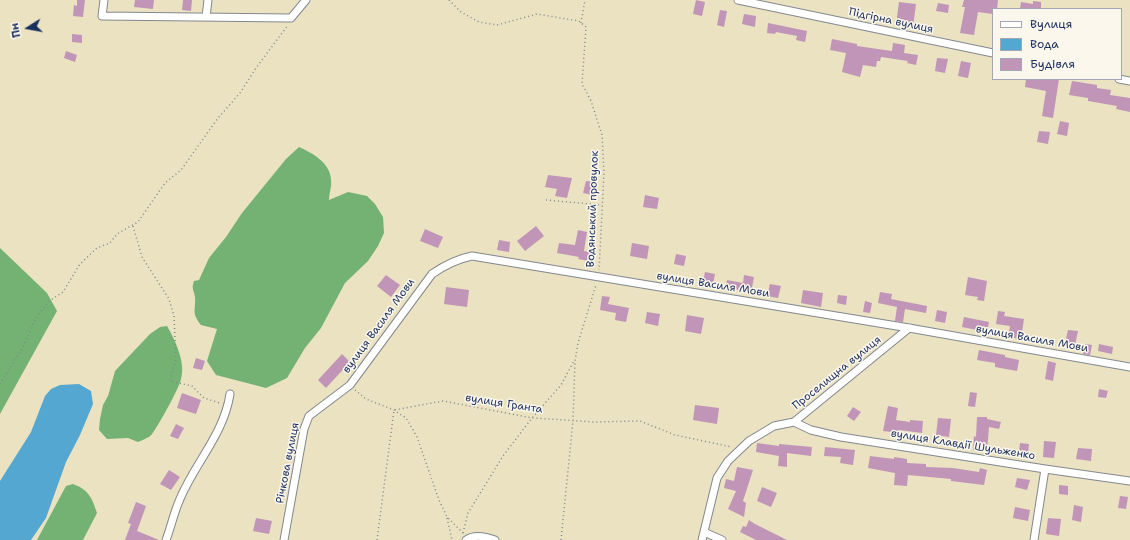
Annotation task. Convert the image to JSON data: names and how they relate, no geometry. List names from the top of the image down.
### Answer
{
  "streets": {
    "street": [
      "Підгірна вулиця",
      "вулиця Василя Мови",
      "Проселищна вулиця",
      "вулиця Клавдії Шульженко",
      "Річкова вулиця"
    ],
    "path": ["Водянський провулок", "вулиця Гранта"]
  },
  "crossings": [
    ["Водянський провулок", "вулиця Василя Мови"],
    ["Водянський провулок", "вулиця Гранта"],
    ["вулиця Василя Мови", "Проселищна вулиця"],
    ["вулиця Василя Мови", "Річкова вулиця"],
    ["Проселищна вулиця", "вулиця Гранта"],
    ["Проселищна вулиця", "вулиця Клавдії Шульженко"]
  ],
  "legend": ["Вулиця", "Вода", "Будівля"],
  "north": "left"
}
